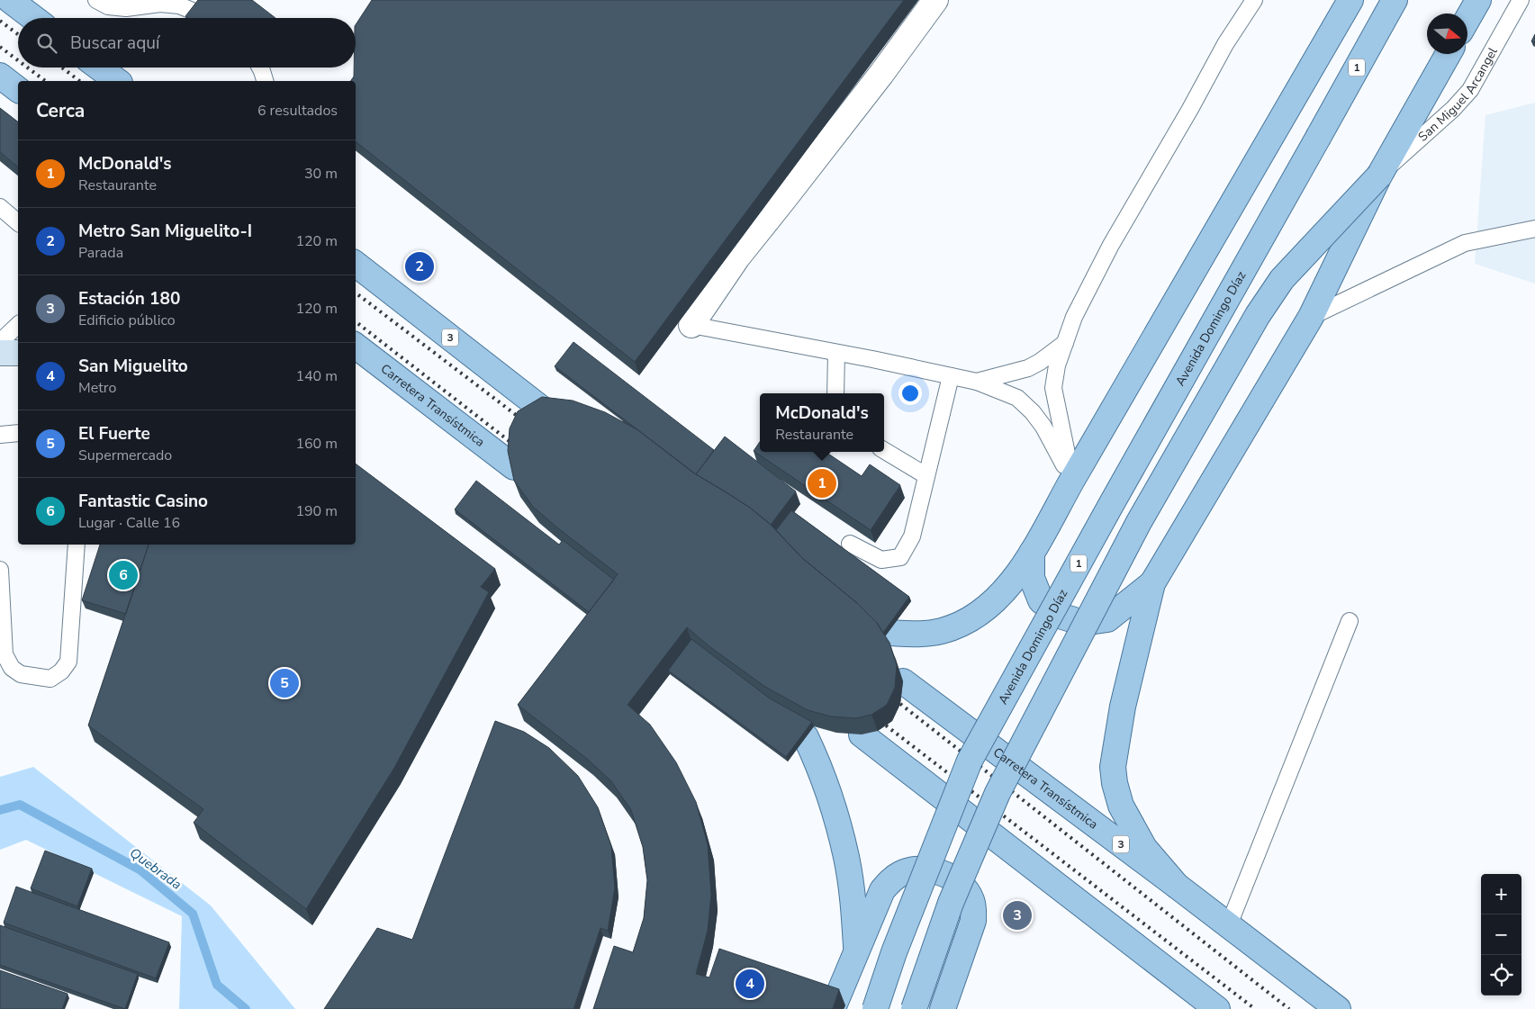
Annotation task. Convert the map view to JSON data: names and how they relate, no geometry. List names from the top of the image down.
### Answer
{
  "streets": {
    "main road": [
      "1",
      "Avenida Domingo Díaz",
      "3",
      "Carretera Transístmica"
    ],
    "lane": ["San Miguel Arcangel"]
  },
  "water": ["Quebrada"],
  "north": "right",
  "page": {
    "search": "Buscar aquí",
    "heading": ["Cerca", "6 resultados"],
    "list": [
      {
        "mark": "1",
        "name": "McDonald's",
        "note": "Restaurante",
        "value": "30 m"
      },
      {
        "mark": "2",
        "name": "Metro San Miguelito-I",
        "note": "Parada",
        "value": "120 m"
      },
      {
        "mark": "3",
        "name": "Estación 180",
        "note": "Edificio público",
        "value": "120 m"
      },
      {
        "mark": "4",
        "name": "San Miguelito",
        "note": "Metro",
        "value": "140 m"
      },
      {
        "mark": "5",
        "name": "El Fuerte",
        "note": "Supermercado",
        "value": "160 m"
      },
      {
        "mark": "6",
        "name": "Fantastic Casino",
        "note": "Lugar · Calle 16",
        "value": "190 m"
      }
    ],
    "pins": [
      "2",
      "1",
      "6",
      "5",
      "3",
      "4"
    ],
    "popup": ["McDonald's", "Restaurante"],
    "map_buttons": ["+", "−"]
  }
}
